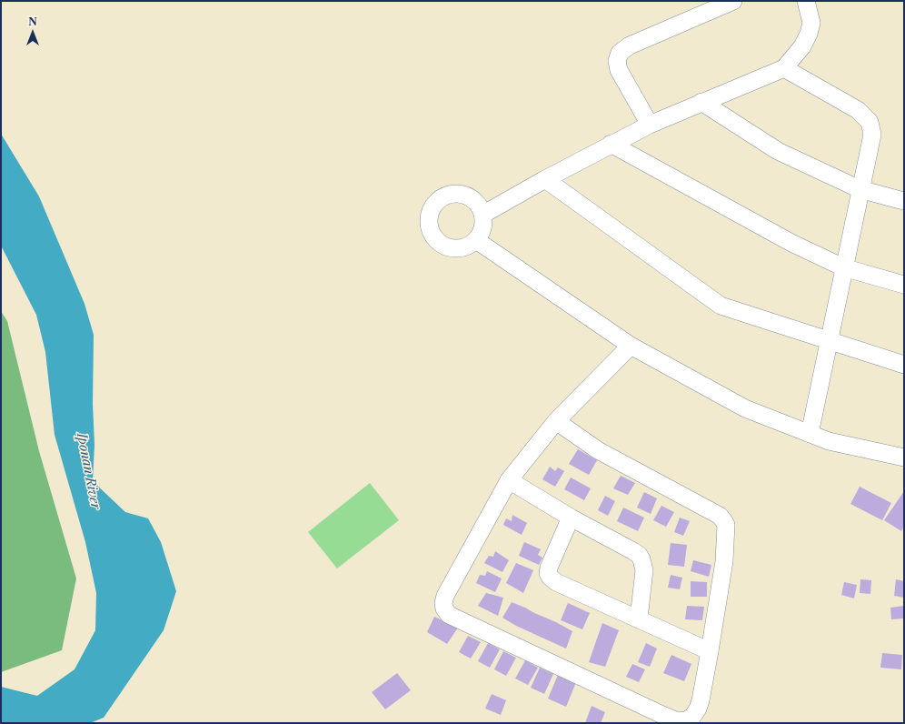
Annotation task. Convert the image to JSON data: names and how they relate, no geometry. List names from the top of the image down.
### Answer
{
  "water": ["Iponan River"],
  "north": "top"
}
